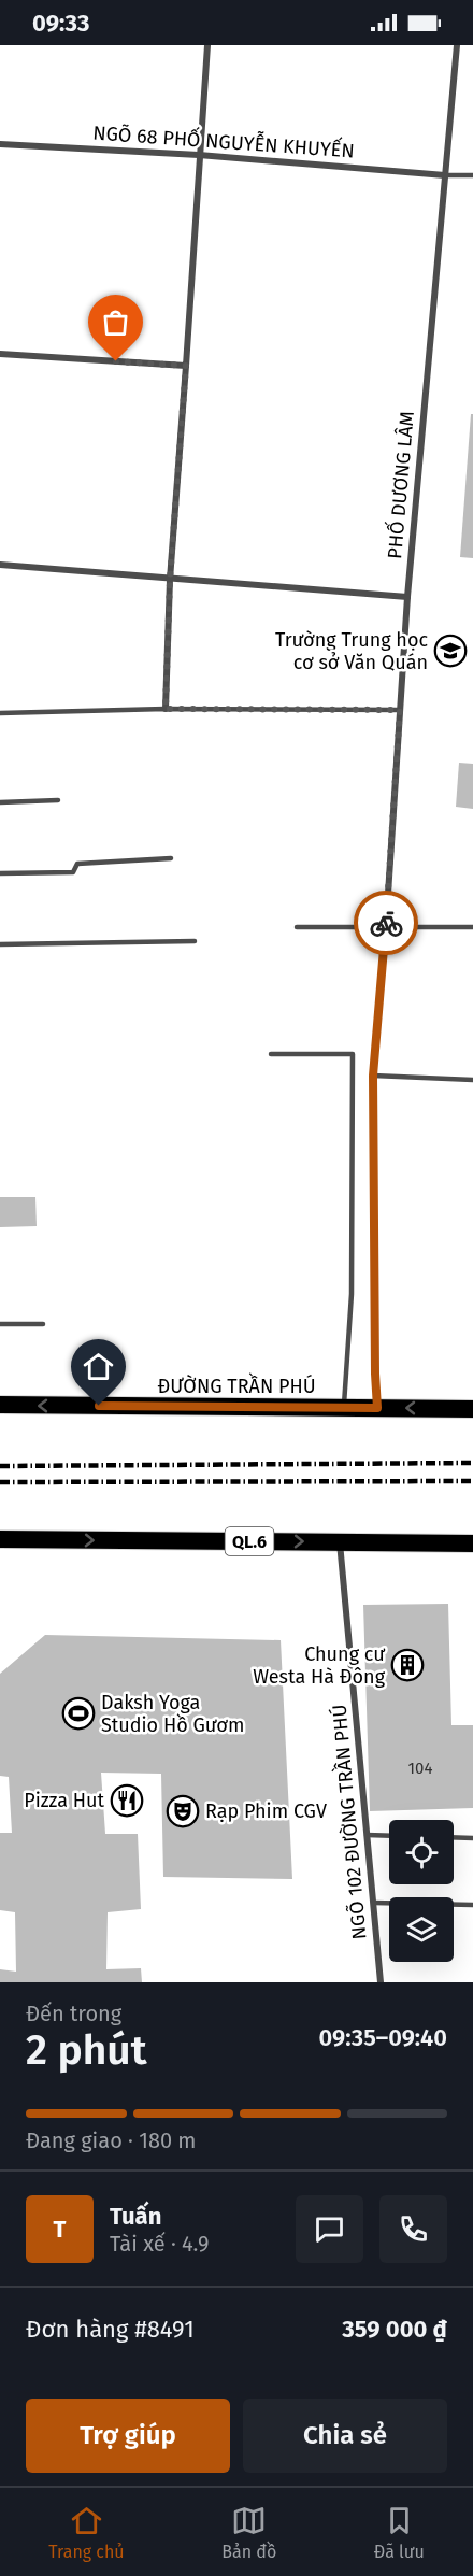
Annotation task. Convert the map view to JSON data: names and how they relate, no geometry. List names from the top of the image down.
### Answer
{
  "streets": {
    "highway": ["ĐƯỜNG TRẦN PHÚ", "QL.6"],
    "street": ["NGÕ 68 PHỐ NGUYỄN KHUYẾN", "PHỐ DƯƠNG LÂM", "NGÕ 102 ĐƯỜNG TRẦN PHÚ"]
  },
  "crossings": [
    ["NGÕ 68 PHỐ NGUYỄN KHUYẾN", "PHỐ DƯƠNG LÂM"],
    ["QL.6", "NGÕ 102 ĐƯỜNG TRẦN PHÚ"]
  ],
  "places": {
    "school or university": ["Trường Trung học cơ sở Văn Quán"],
    "building": ["Chung cư Westa Hà Đông"],
    "sports": ["Daksh Yoga Studio Hồ Gươm"],
    "restaurant": ["Pizza Hut"],
    "theatre": ["Rạp Phim CGV"]
  },
  "house_numbers": ["104"],
  "page": {
    "status": "09:33",
    "heading": ["2 phút", "Đến trong", "09:35–09:40"],
    "panel": [
      "Tuấn",
      "Tài xế · 4.9",
      "Đơn hàng #8491",
      "359 000 ₫"
    ],
    "bar": "Đang giao · 180 m",
    "round": "T",
    "buttons": ["Trợ giúp", "Chia sẻ"],
    "tabs": ["Trang chủ", "Bản đồ", "Đã lưu"]
  }
}
